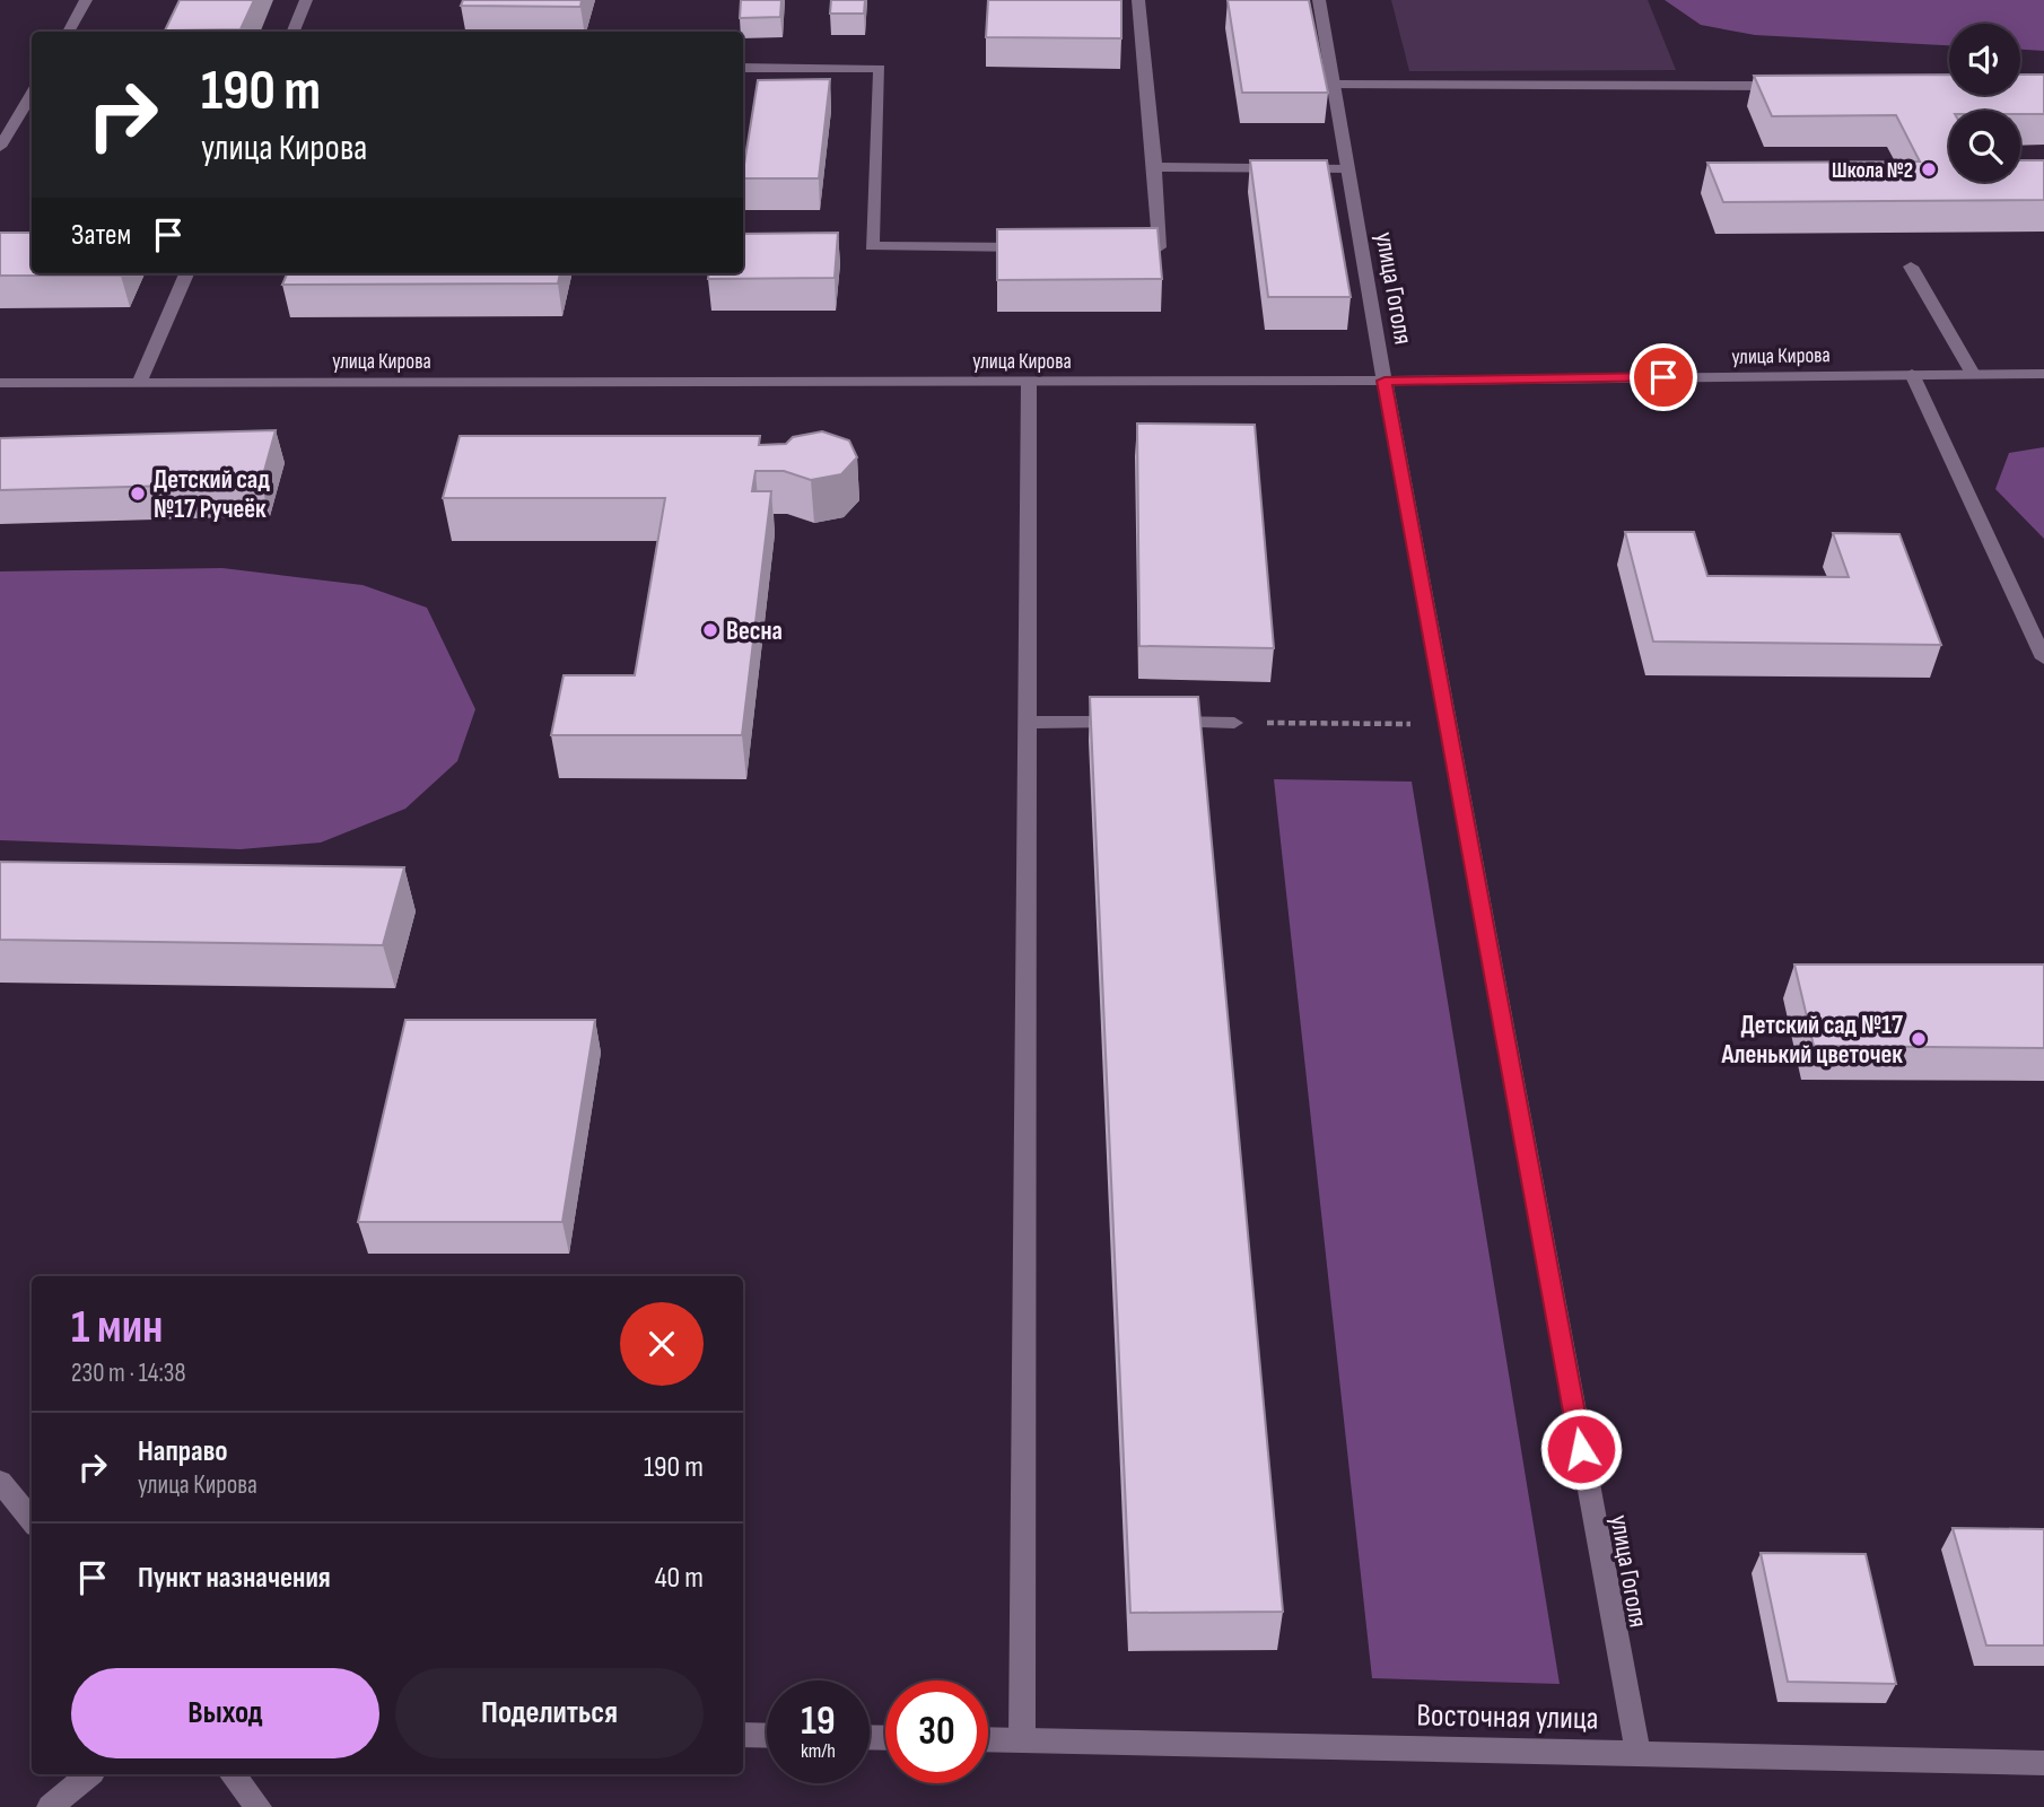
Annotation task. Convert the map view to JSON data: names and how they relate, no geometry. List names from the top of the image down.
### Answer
{
  "streets": {
    "street": ["улица Гоголя", "улица Кирова", "Восточная улица"]
  },
  "crossings": [
    ["улица Гоголя", "улица Кирова"],
    ["улица Гоголя", "Восточная улица"]
  ],
  "places": [
    "Школа №2",
    "Детский сад №17 Ручеёк",
    "Весна",
    "Детский сад №17 Аленький цветочек"
  ],
  "page": {
    "turn": ["190 m", "улица Кирова"],
    "then": "Затем",
    "heading": ["1 мин", "230 m · 14:38"],
    "list": [
      {
        "name": "Направо",
        "note": "улица Кирова",
        "value": "190 m"
      },
      {
        "name": "Пункт назначения",
        "value": "40 m"
      }
    ],
    "buttons": ["Выход", "Поделиться"],
    "speed": "19 km/h",
    "limit": "30"
  }
}
